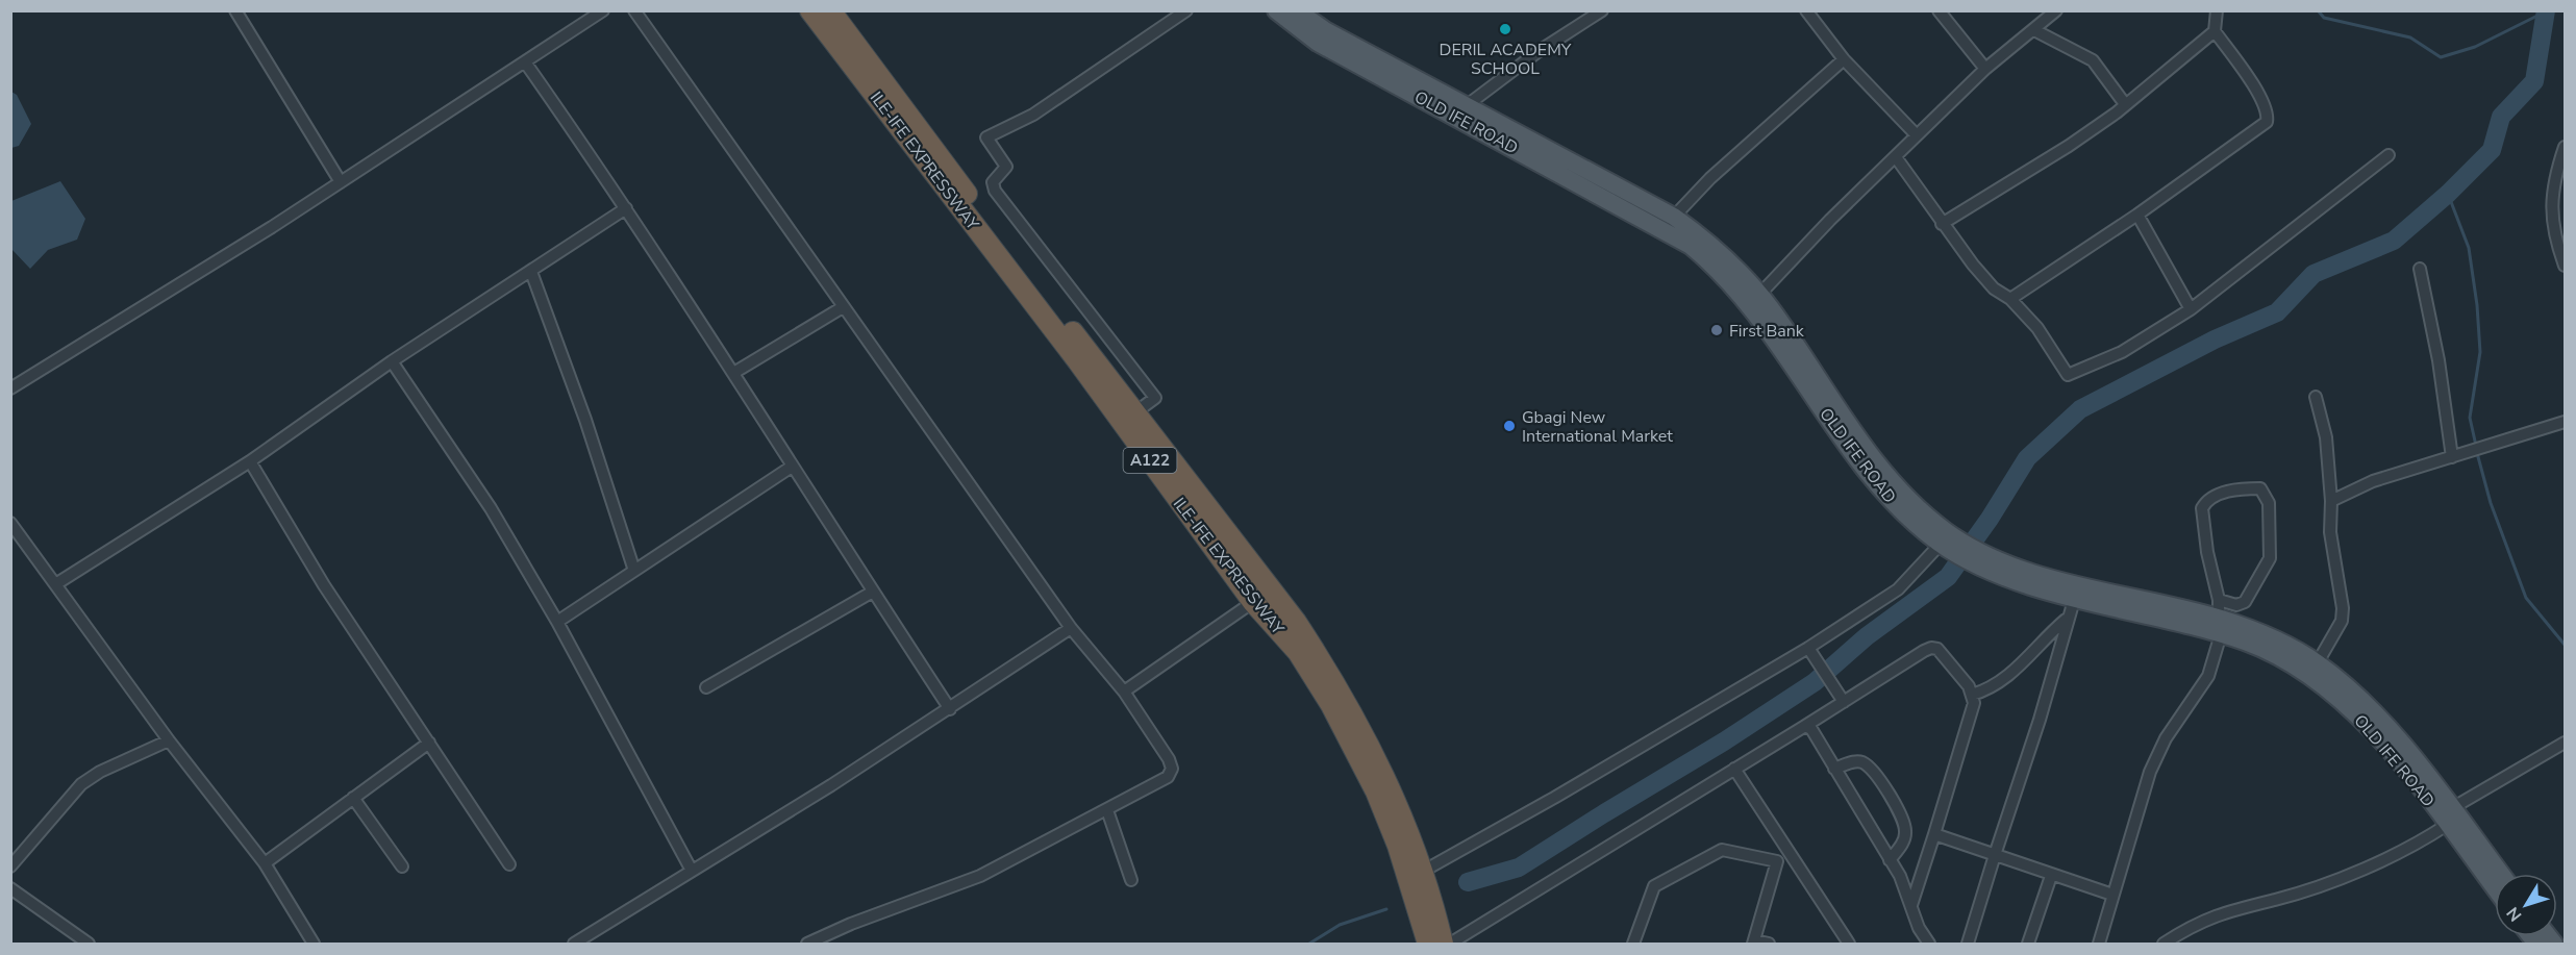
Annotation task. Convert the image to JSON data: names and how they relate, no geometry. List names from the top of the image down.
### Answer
{
  "streets": {
    "highway": ["ILE-IFE EXPRESSWAY", "A122"],
    "main road": ["OLD IFE ROAD"]
  },
  "places": ["DERIL ACADEMY SCHOOL", "First Bank", "Gbagi New International Market"],
  "north": "bottom left"
}
